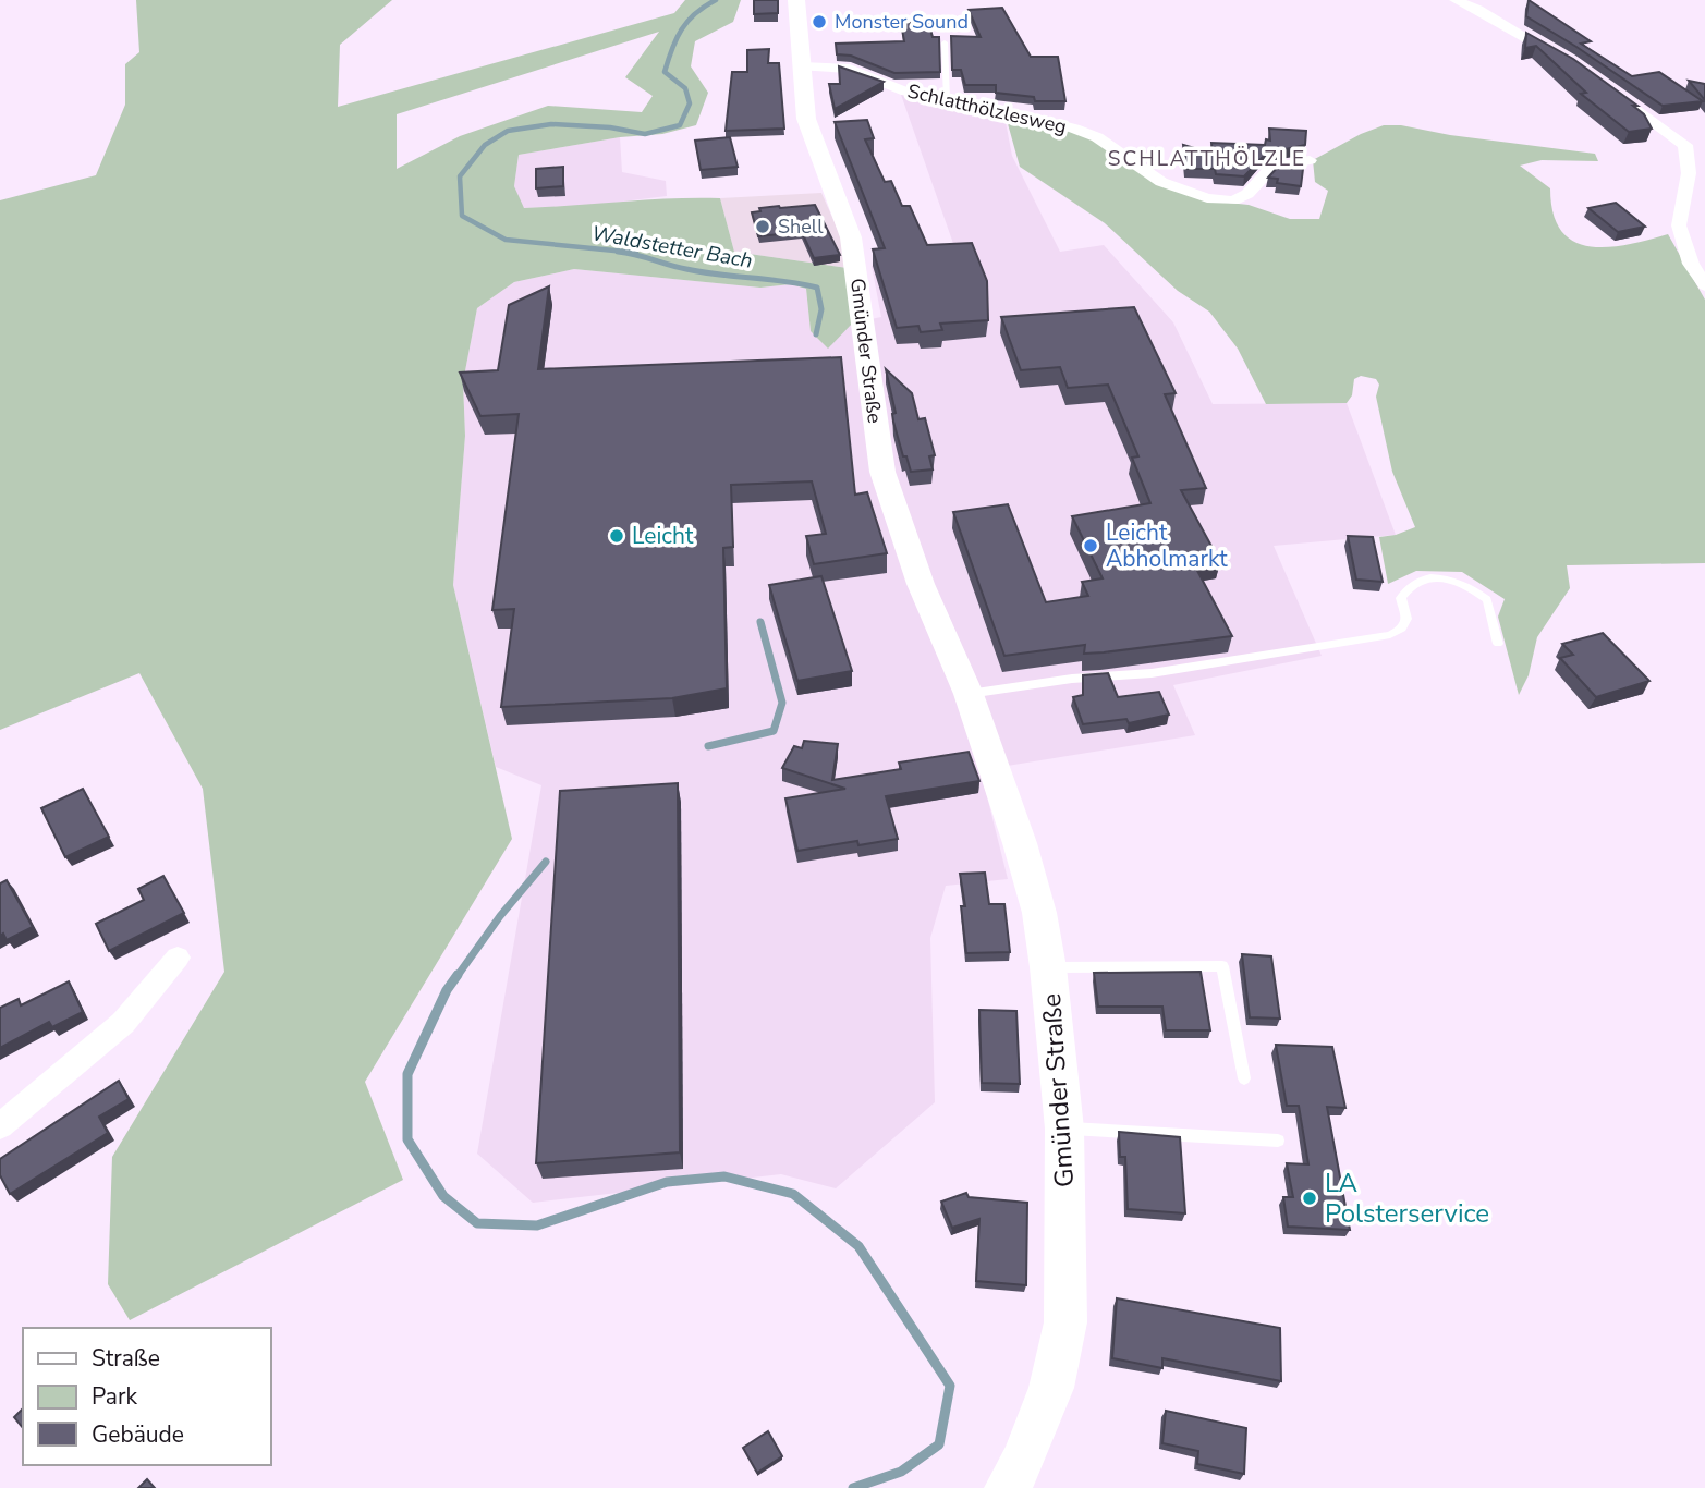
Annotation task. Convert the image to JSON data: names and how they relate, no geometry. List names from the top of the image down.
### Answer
{
  "streets": {
    "street": ["Schlatthölzlesweg", "Gmünder Straße"]
  },
  "crossings": [
    ["Schlatthölzlesweg", "Gmünder Straße"]
  ],
  "districts": ["SCHLATTHÖLZLE"],
  "water": ["Waldstetter Bach"],
  "places": [
    "Monster Sound",
    "Shell",
    "Leicht",
    "Leicht Abholmarkt",
    "LA Polsterservice"
  ],
  "legend": ["Straße", "Park", "Gebäude"]
}
